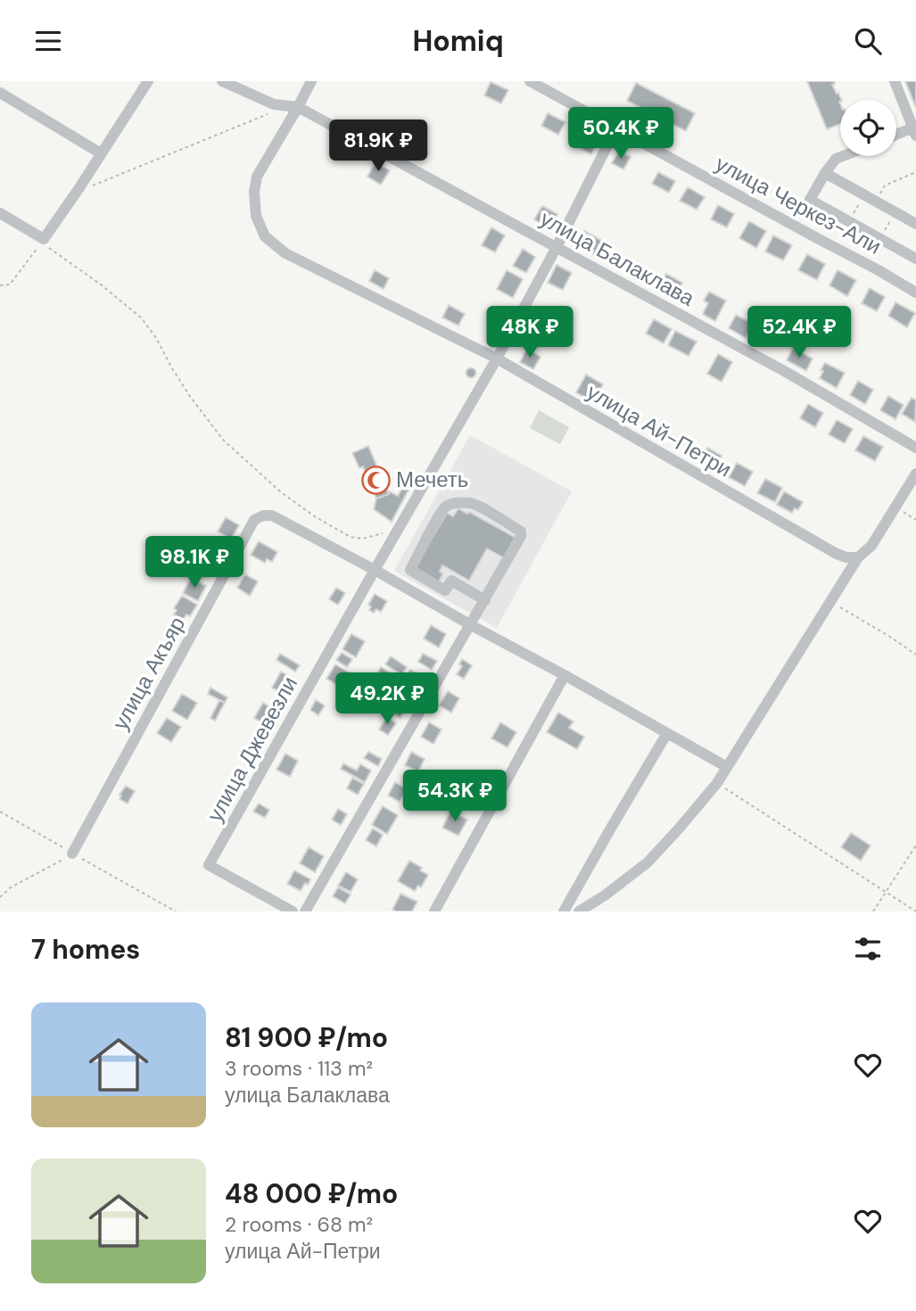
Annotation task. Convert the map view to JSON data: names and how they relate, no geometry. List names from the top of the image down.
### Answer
{
  "streets": {
    "street": [
      "улица Черкез-Али",
      "улица Балаклава",
      "улица Ай-Петри",
      "улица Акъяр",
      "улица Джевезли"
    ]
  },
  "crossings": [
    ["улица Черкез-Али", "улица Джевезли"],
    ["улица Балаклава", "улица Ай-Петри"],
    ["улица Балаклава", "улица Джевезли"],
    ["улица Ай-Петри", "улица Джевезли"],
    ["улица Акъяр", "улица Джевезли"]
  ],
  "places": {
    "mosque": ["Мечеть"]
  },
  "page": {
    "header": "Homiq",
    "price": [
      "50.4K ₽",
      "81.9K ₽",
      "48K ₽",
      "52.4K ₽",
      "98.1K ₽",
      "49.2K ₽",
      "54.3K ₽"
    ],
    "heading": "7 homes",
    "list": [
      {
        "name": "81 900 ₽/mo",
        "note": "3 rooms · 113 m² · улица Балаклава"
      },
      {
        "name": "48 000 ₽/mo",
        "note": "2 rooms · 68 m² · улица Ай-Петри"
      }
    ]
  }
}
